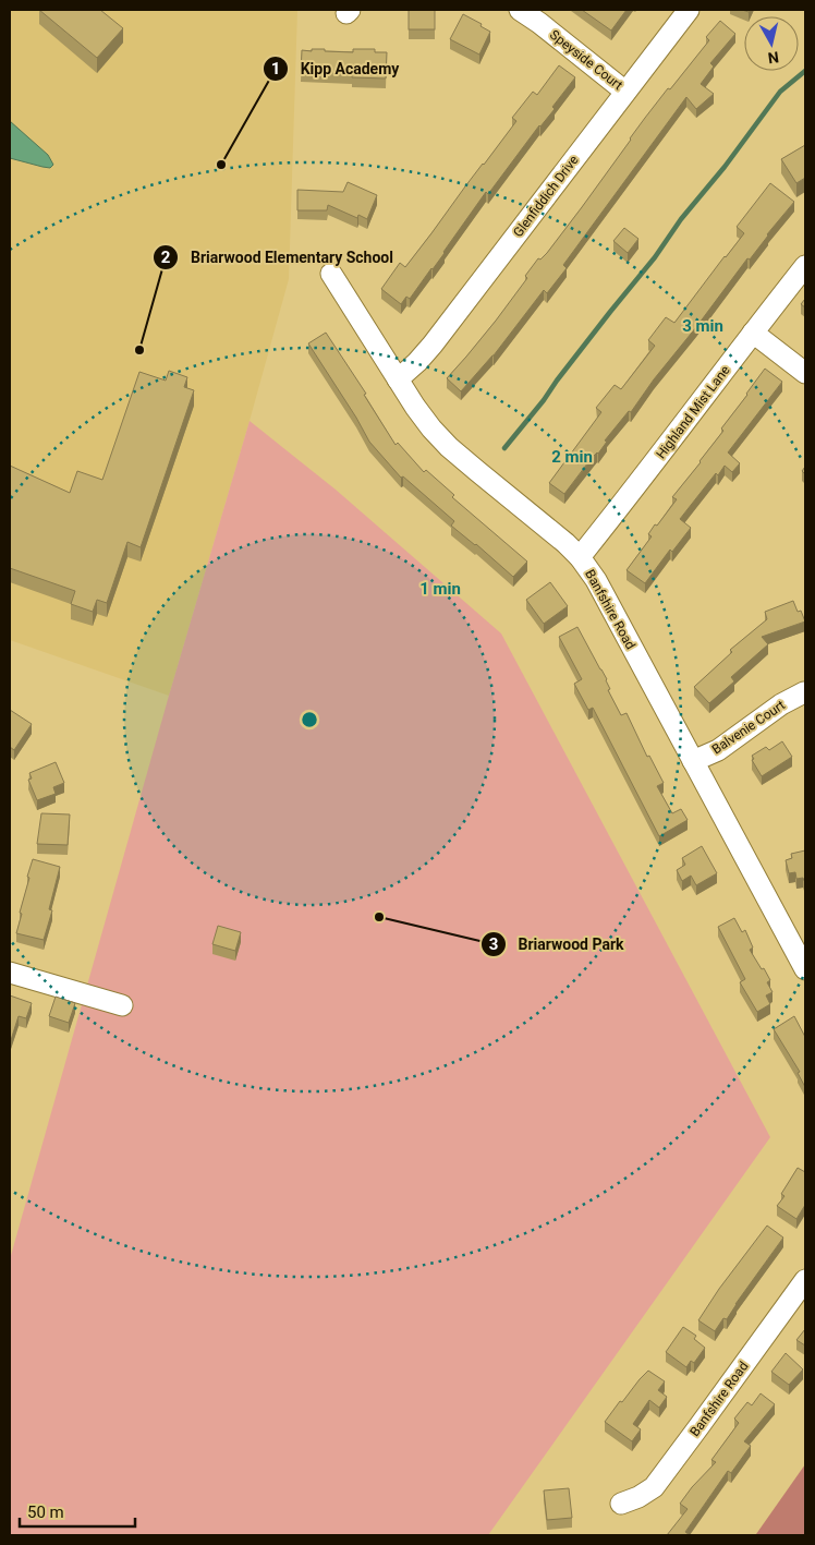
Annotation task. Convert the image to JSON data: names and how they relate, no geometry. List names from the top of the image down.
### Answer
{
  "streets": {
    "street": [
      "Speyside Court",
      "Glenfiddich Drive",
      "Highland Mist Lane",
      "Banfshire Road",
      "Balvenie Court"
    ]
  },
  "crossings": [
    ["Speyside Court", "Glenfiddich Drive"],
    ["Glenfiddich Drive", "Banfshire Road"],
    ["Highland Mist Lane", "Banfshire Road"],
    ["Banfshire Road", "Balvenie Court"]
  ],
  "places": ["Kipp Academy", "Briarwood Elementary School", "Briarwood Park"],
  "scale_bar": "50 m",
  "north": "bottom",
  "rings": ["3 min", "2 min", "1 min"]
}
